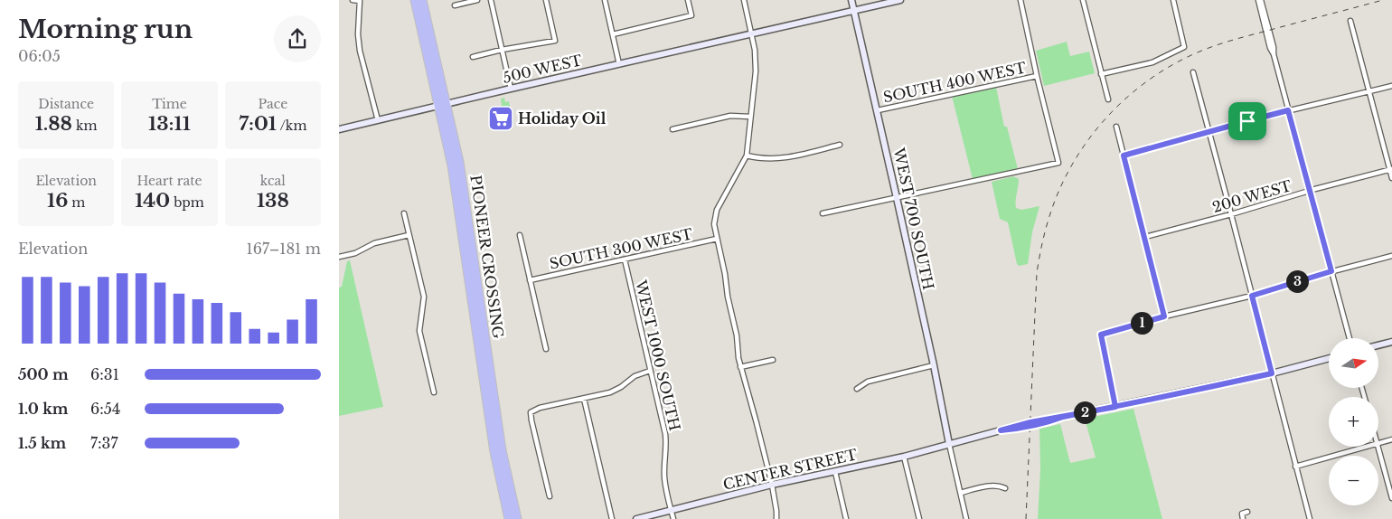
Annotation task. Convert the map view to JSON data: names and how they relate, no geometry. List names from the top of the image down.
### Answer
{
  "streets": {
    "highway": ["PIONEER CROSSING"],
    "street": [
      "500 WEST",
      "SOUTH 400 WEST",
      "200 WEST",
      "WEST 700 SOUTH",
      "SOUTH 300 WEST",
      "WEST 1000 SOUTH",
      "CENTER STREET"
    ]
  },
  "crossings": [
    ["500 WEST", "WEST 700 SOUTH"],
    ["500 WEST", "PIONEER CROSSING"],
    ["SOUTH 400 WEST", "WEST 700 SOUTH"],
    ["WEST 700 SOUTH", "CENTER STREET"],
    ["SOUTH 300 WEST", "WEST 1000 SOUTH"],
    ["WEST 1000 SOUTH", "CENTER STREET"]
  ],
  "places": {
    "supermarket": ["Holiday Oil"]
  },
  "north": "right",
  "page": {
    "heading": ["Morning run", "06:05"],
    "stats": [
      ["Distance", "1.88 km"],
      ["Time", "13:11"],
      ["Pace", "7:01 /km"],
      ["Elevation", "16 m"],
      ["Heart rate", "140 bpm"],
      ["kcal", "138"]
    ],
    "chart": ["Elevation", "167–181 m"],
    "pins": ["3", "1", "2"],
    "map_buttons": ["+", "−"],
    "list": [
      {
        "name": "500 m",
        "note": "6:31"
      },
      {
        "name": "1.0 km",
        "note": "6:54"
      },
      {
        "name": "1.5 km",
        "note": "7:37"
      }
    ]
  }
}
